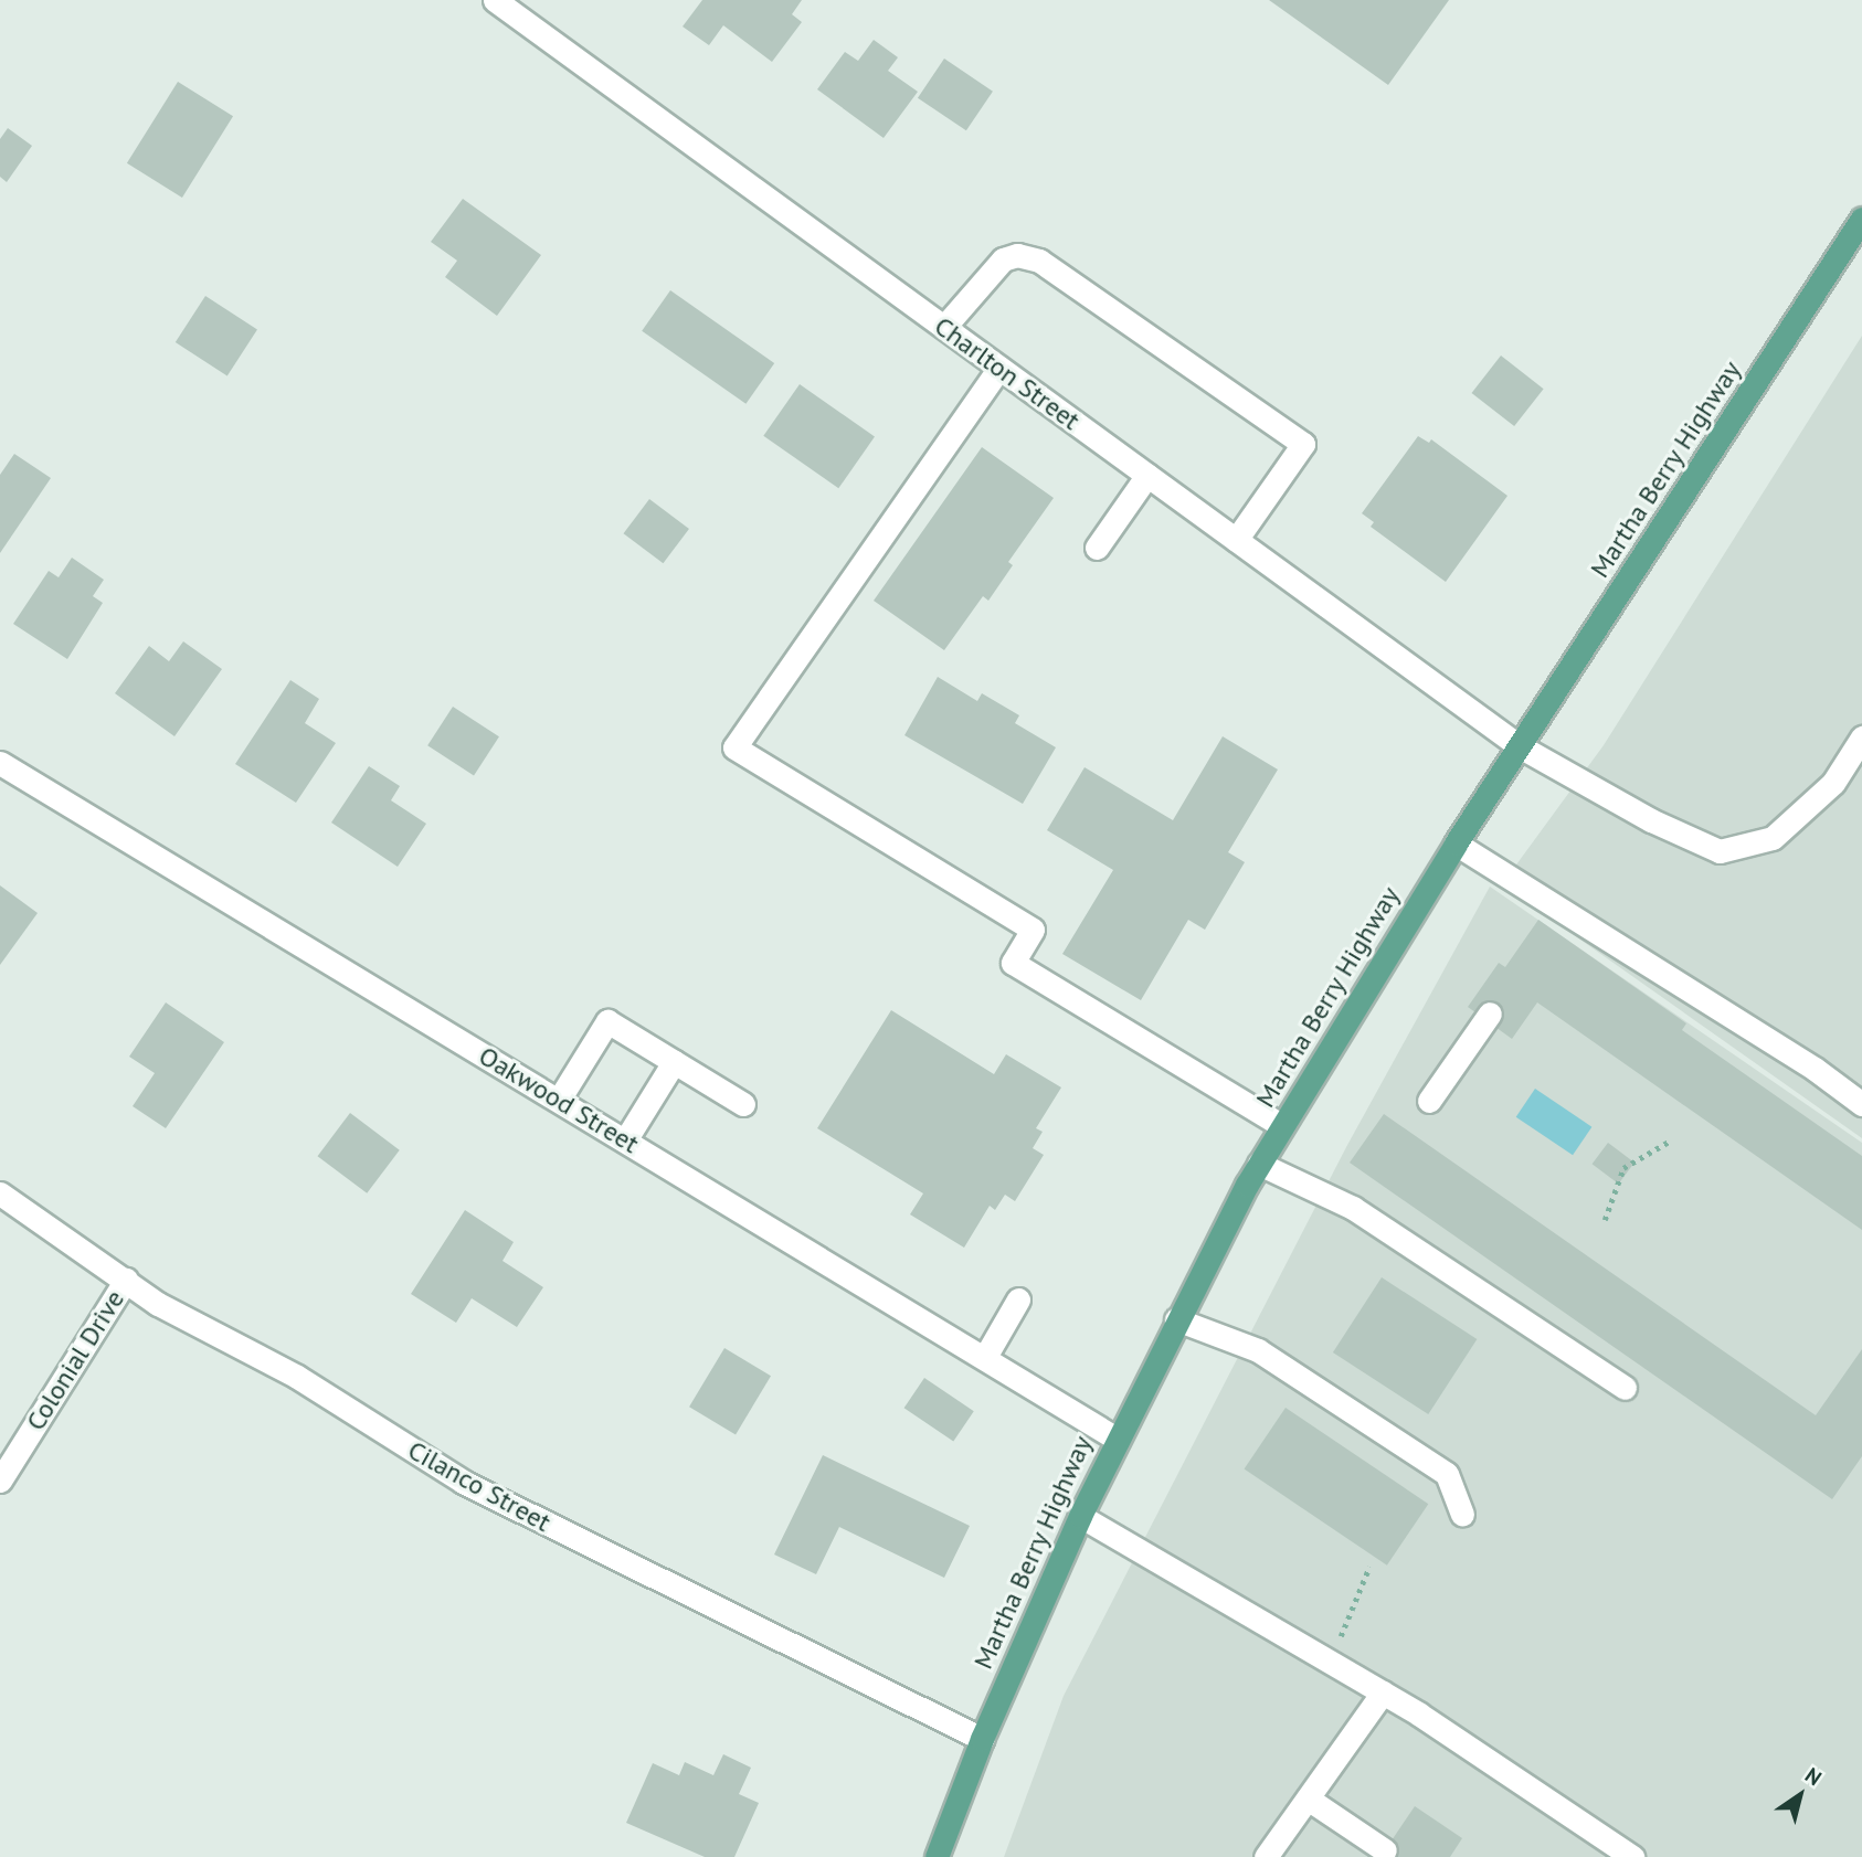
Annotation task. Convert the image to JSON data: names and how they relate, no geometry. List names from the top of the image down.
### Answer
{
  "streets": {
    "main road": ["Martha Berry Highway"],
    "street": [
      "Charlton Street",
      "Oakwood Street",
      "Colonial Drive",
      "Cilanco Street"
    ]
  },
  "crossings": [
    ["Charlton Street", "Martha Berry Highway"],
    ["Martha Berry Highway", "Oakwood Street"],
    ["Martha Berry Highway", "Cilanco Street"],
    ["Colonial Drive", "Cilanco Street"]
  ],
  "north": "top right"
}
